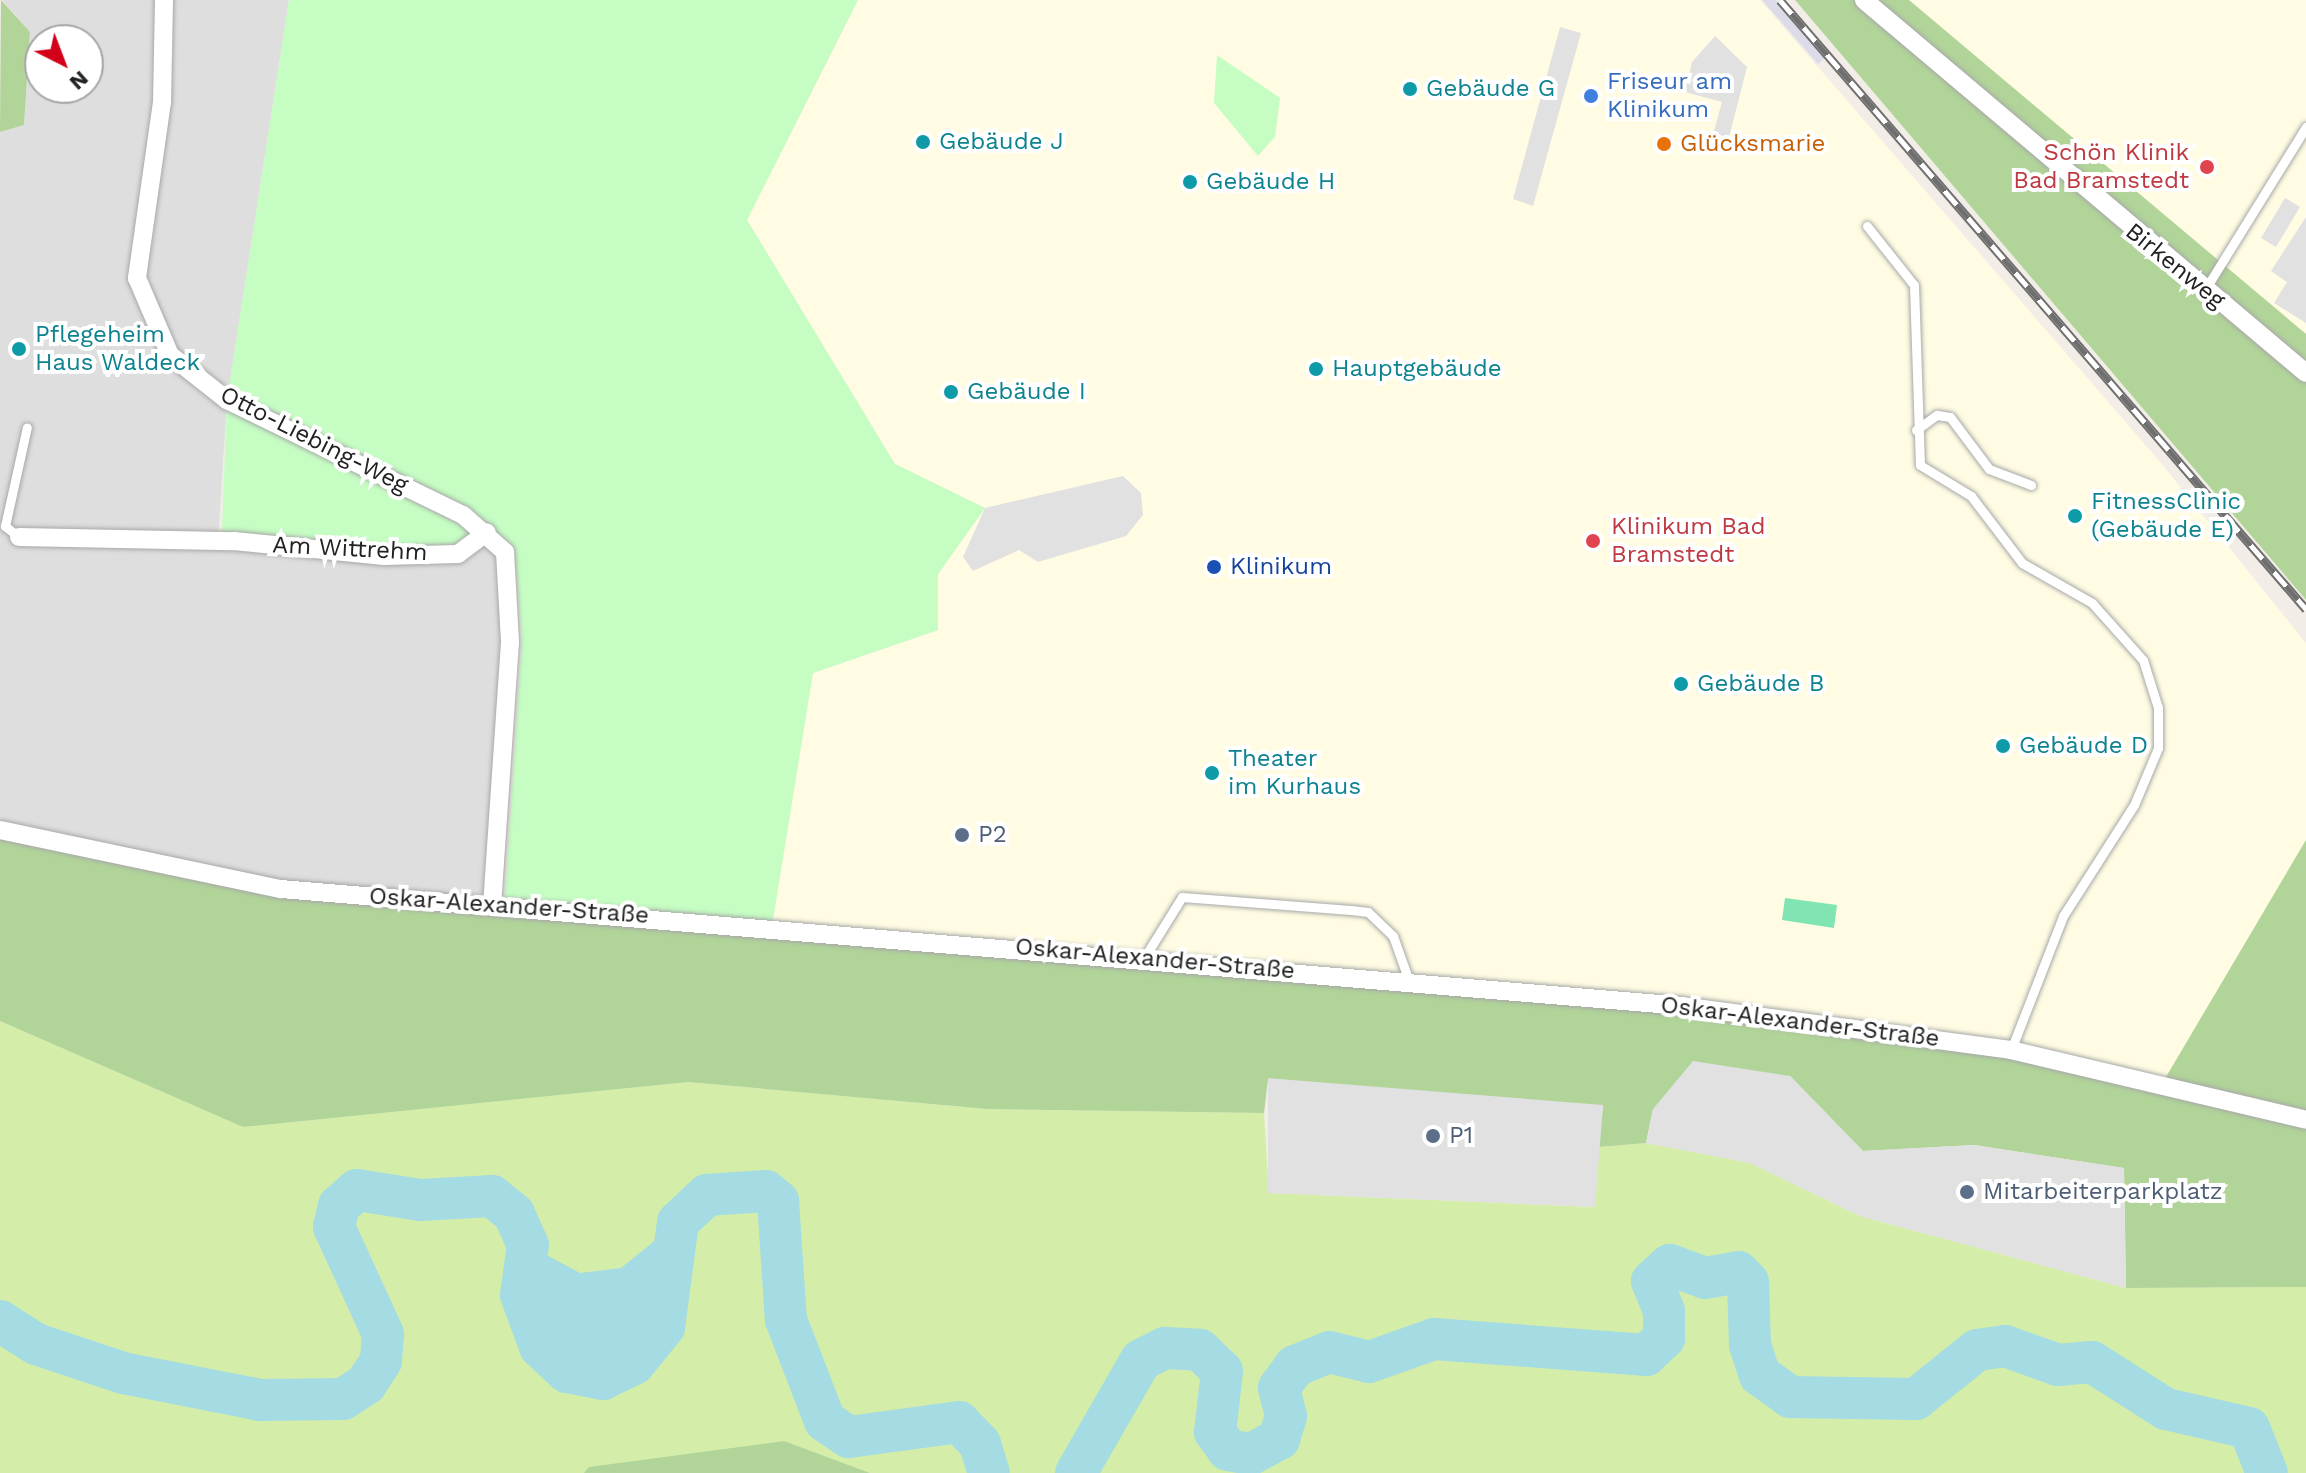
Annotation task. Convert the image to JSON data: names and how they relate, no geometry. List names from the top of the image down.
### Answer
{
  "streets": {
    "street": [
      "Birkenweg",
      "Otto-Liebing-Weg",
      "Am Wittrehm",
      "Oskar-Alexander-Straße"
    ]
  },
  "crossings": [
    ["Otto-Liebing-Weg", "Am Wittrehm"]
  ],
  "places": [
    "Gebäude G",
    "Friseur am Klinikum",
    "Gebäude J",
    "Glücksmarie",
    "Schön Klinik Bad Bramstedt",
    "Gebäude H",
    "Pflegeheim Haus Waldeck",
    "Hauptgebäude",
    "Gebäude I",
    "FitnessClinic (Gebäude E)",
    "Klinikum Bad Bramstedt",
    "Klinikum",
    "Gebäude B",
    "Gebäude D",
    "Theater im Kurhaus",
    "P2",
    "P1",
    "Mitarbeiterparkplatz"
  ],
  "north": "bottom right"
}
